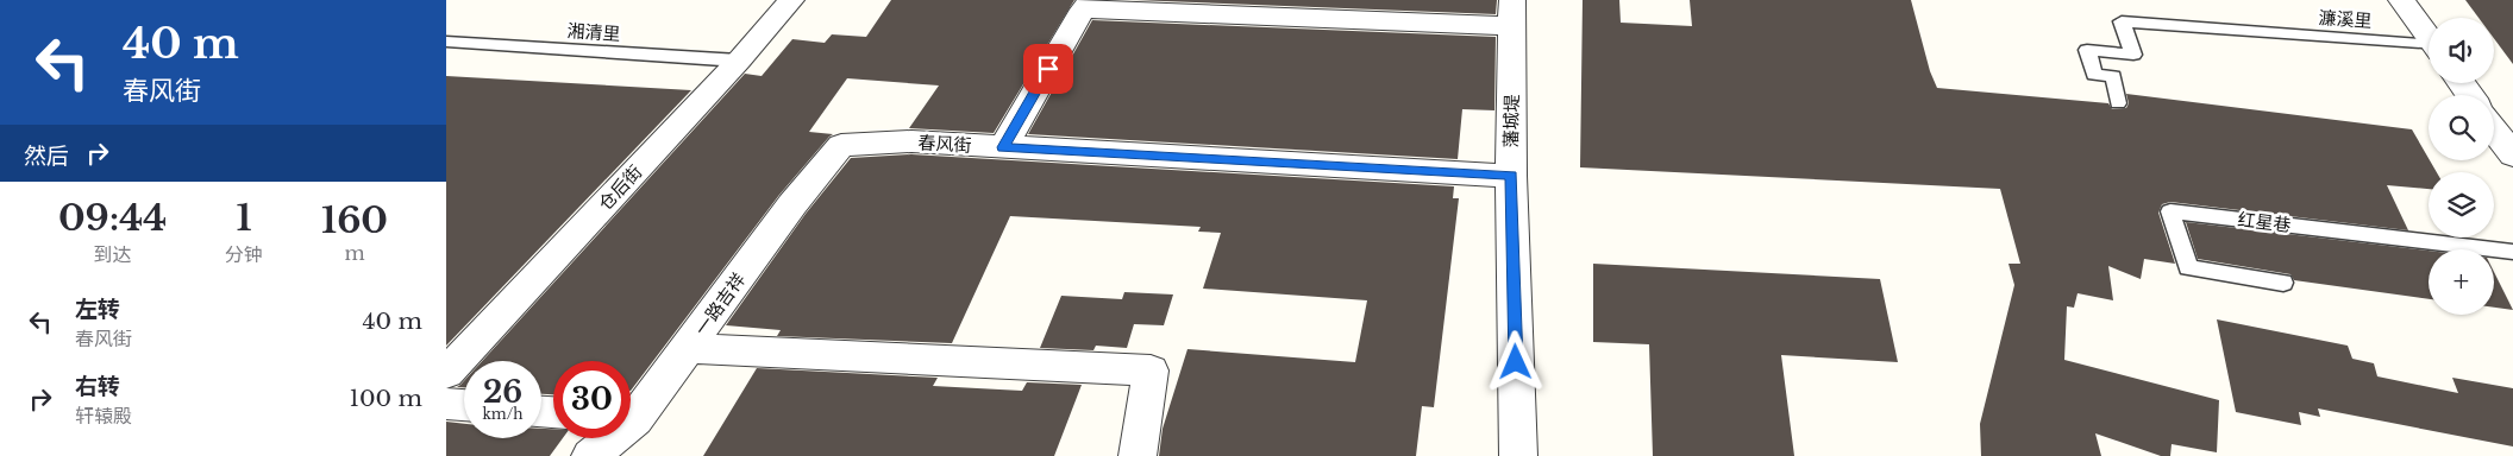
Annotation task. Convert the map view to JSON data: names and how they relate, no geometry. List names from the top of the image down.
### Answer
{
  "streets": {
    "street": [
      "藩城堤",
      "春风街",
      "仓后街",
      "一路吉祥"
    ],
    "lane": ["濂溪里", "湘清里", "红星巷"]
  },
  "crossings": [
    ["湘清里", "仓后街"],
    ["藩城堤", "春风街"],
    ["春风街", "一路吉祥"]
  ],
  "page": {
    "turn": ["40 m", "春风街"],
    "map_buttons": "+",
    "then": "然后",
    "eta": [
      "09:44",
      "到达",
      "1",
      "分钟",
      "160",
      "m"
    ],
    "list": [
      {
        "name": "左转",
        "note": "春风街",
        "value": "40 m"
      },
      {
        "name": "右转",
        "note": "轩辕殿",
        "value": "100 m"
      }
    ],
    "speed": "26 km/h",
    "limit": "30"
  }
}
